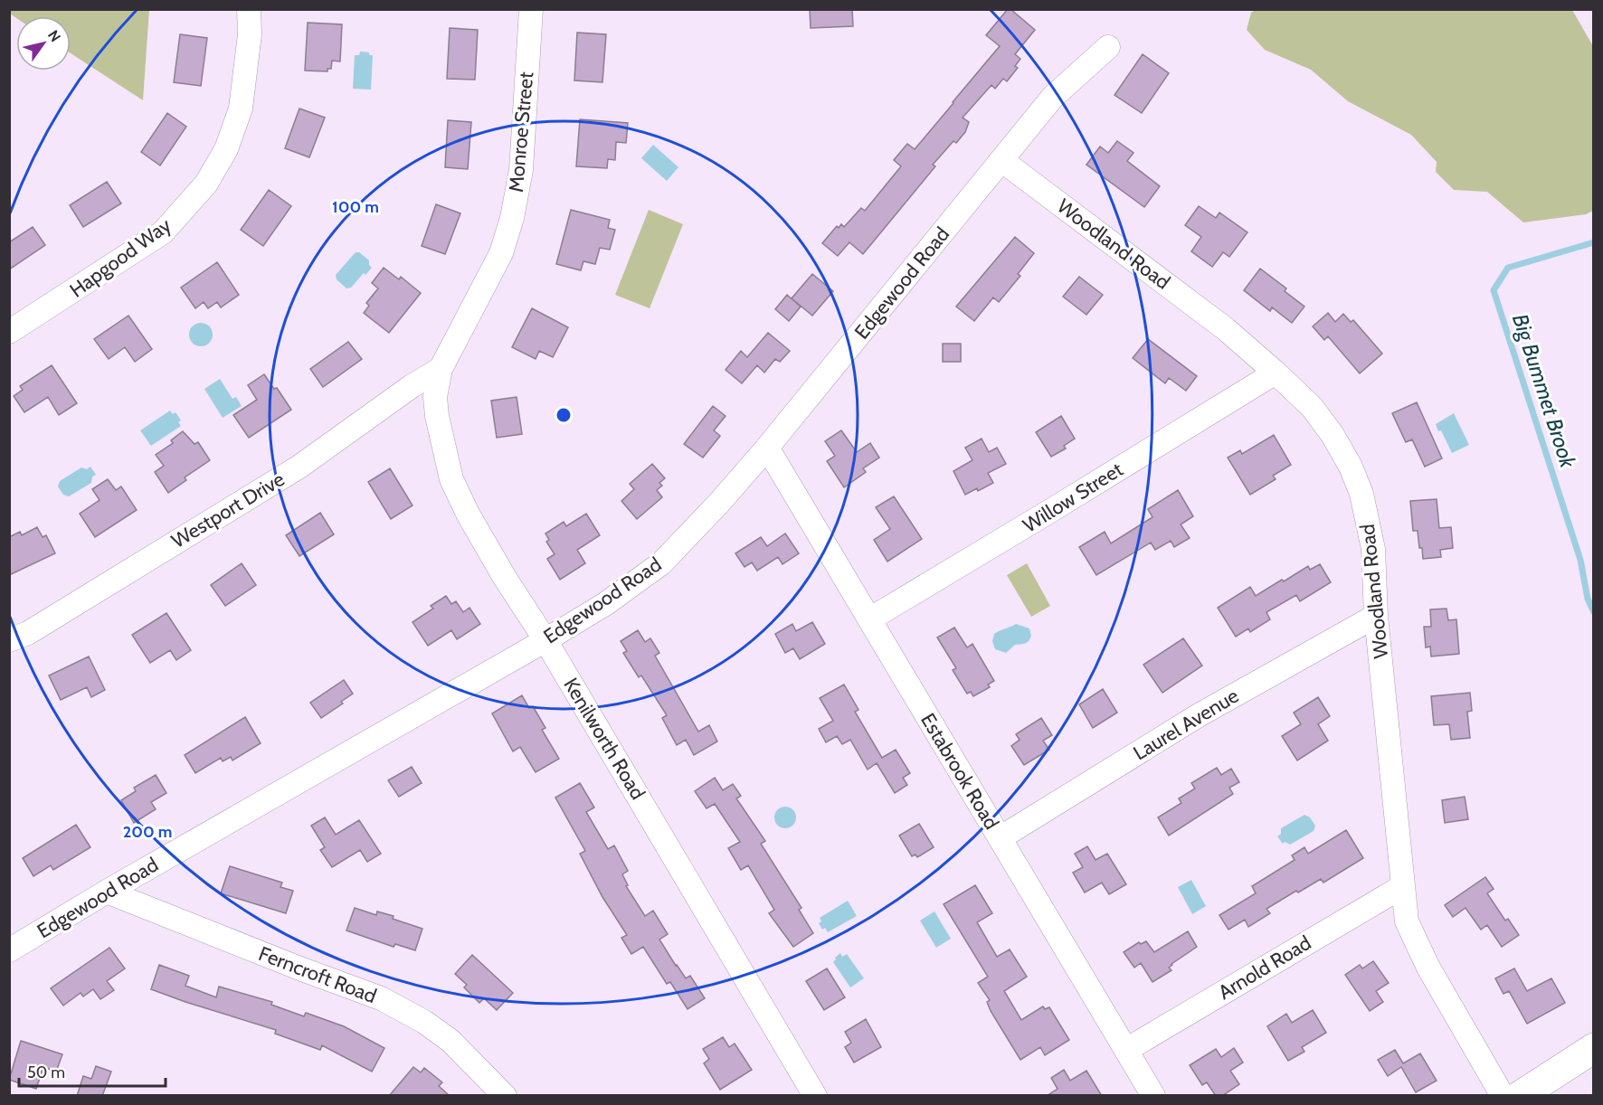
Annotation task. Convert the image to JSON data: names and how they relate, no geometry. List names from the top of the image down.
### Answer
{
  "streets": {
    "street": [
      "Monroe Street",
      "Woodland Road",
      "Hapgood Way",
      "Edgewood Road",
      "Willow Street",
      "Westport Drive",
      "Laurel Avenue",
      "Kenilworth Road",
      "Estabrook Road",
      "Arnold Road",
      "Ferncroft Road"
    ]
  },
  "crossings": [
    ["Monroe Street", "Westport Drive"],
    ["Monroe Street", "Kenilworth Road"],
    ["Woodland Road", "Edgewood Road"],
    ["Woodland Road", "Willow Street"],
    ["Woodland Road", "Laurel Avenue"],
    ["Woodland Road", "Arnold Road"],
    ["Edgewood Road", "Kenilworth Road"],
    ["Edgewood Road", "Estabrook Road"],
    ["Edgewood Road", "Ferncroft Road"],
    ["Willow Street", "Estabrook Road"],
    ["Westport Drive", "Kenilworth Road"],
    ["Laurel Avenue", "Estabrook Road"],
    ["Estabrook Road", "Arnold Road"]
  ],
  "water": ["Big Bummet Brook"],
  "scale_bar": "50 m",
  "north": "top right",
  "rings": ["100 m", "200 m"]
}
